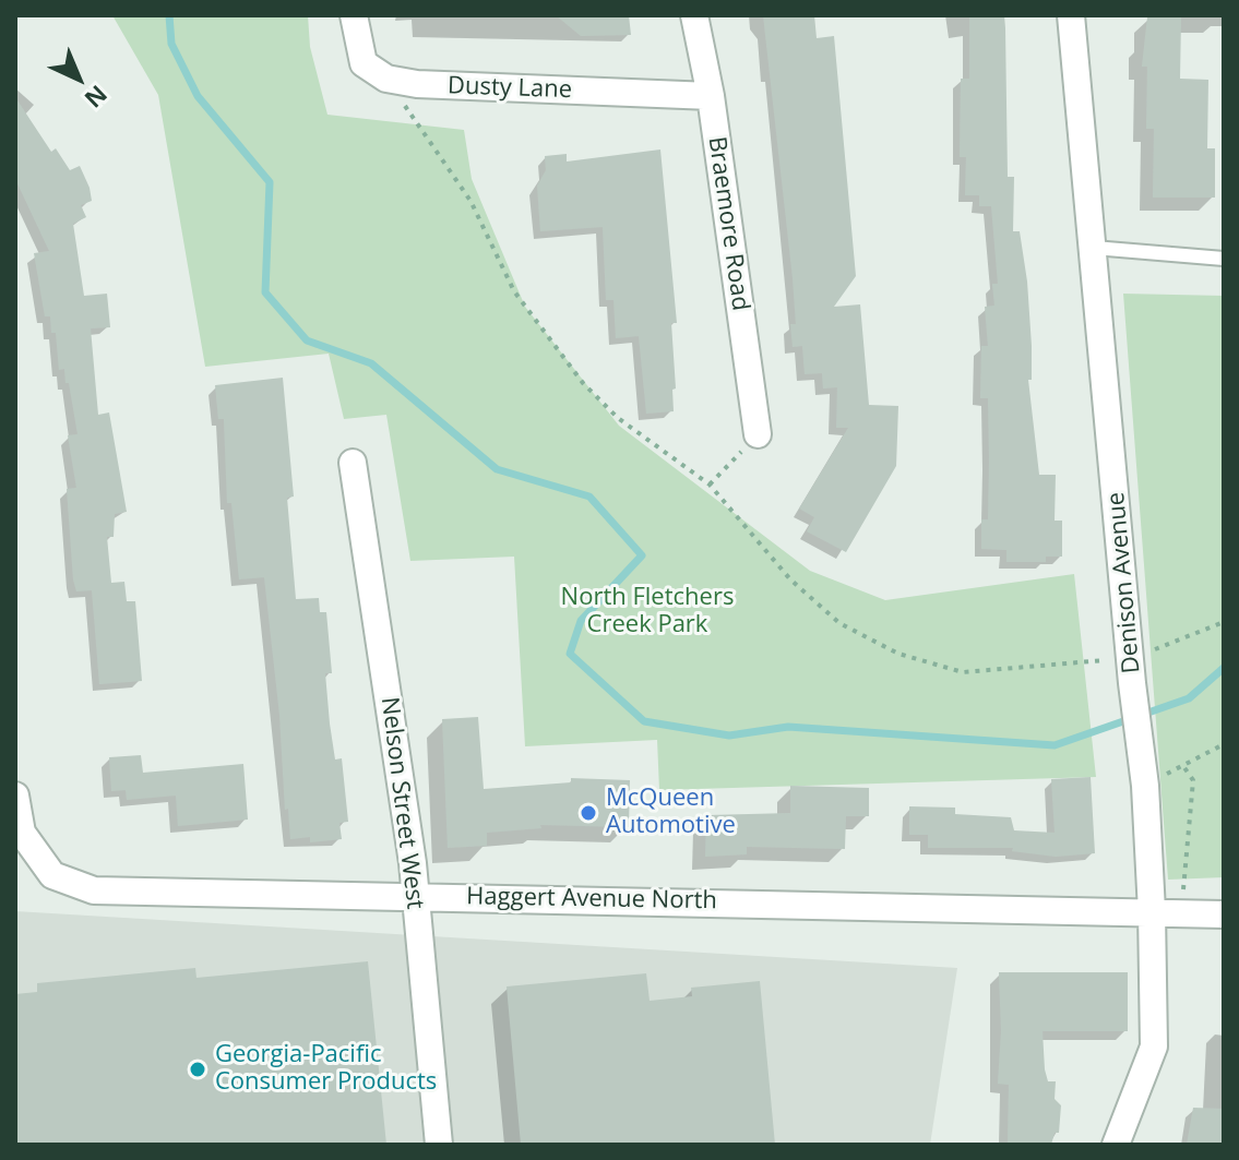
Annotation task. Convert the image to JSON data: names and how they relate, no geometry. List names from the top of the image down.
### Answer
{
  "streets": {
    "street": [
      "Dusty Lane",
      "Braemore Road",
      "Denison Avenue",
      "Nelson Street West",
      "Haggert Avenue North"
    ]
  },
  "crossings": [
    ["Dusty Lane", "Braemore Road"],
    ["Denison Avenue", "Haggert Avenue North"],
    ["Nelson Street West", "Haggert Avenue North"]
  ],
  "parks": ["North Fletchers Creek Park"],
  "places": ["McQueen Automotive", "Georgia-Pacific Consumer Products"],
  "north": "bottom right"
}
